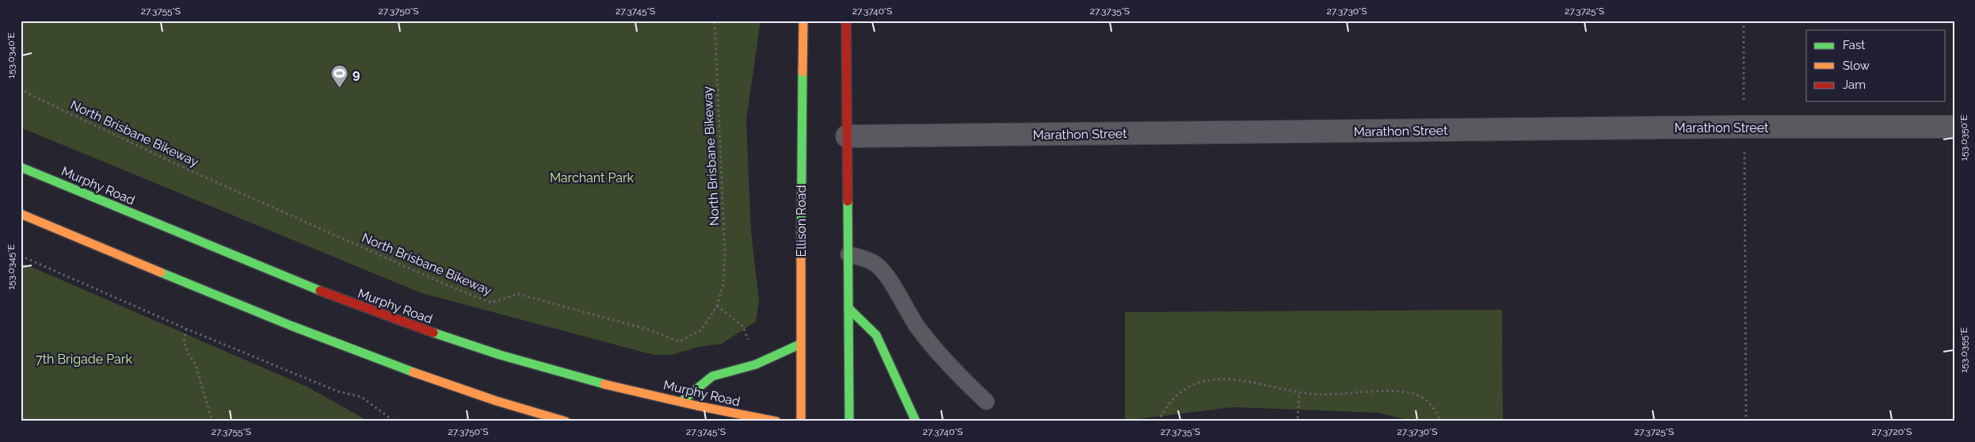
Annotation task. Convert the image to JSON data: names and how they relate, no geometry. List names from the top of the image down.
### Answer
{
  "streets": {
    "main road": ["Murphy Road", "Ellison Road"],
    "street": ["Marathon Street"],
    "path": ["North Brisbane Bikeway"]
  },
  "parks": ["Marchant Park", "7th Brigade Park"],
  "places": {
    "sports": ["9"]
  },
  "legend": ["Fast", "Slow", "Jam"],
  "coordinates": [
    "27.3755°S",
    "27.3750°S",
    "27.3745°S",
    "27.3740°S",
    "27.3735°S",
    "27.3730°S",
    "27.3725°S",
    "153.0340°E",
    "153.0350°E",
    "153.0345°E",
    "153.0355°E",
    "27.3720°S"
  ]
}
